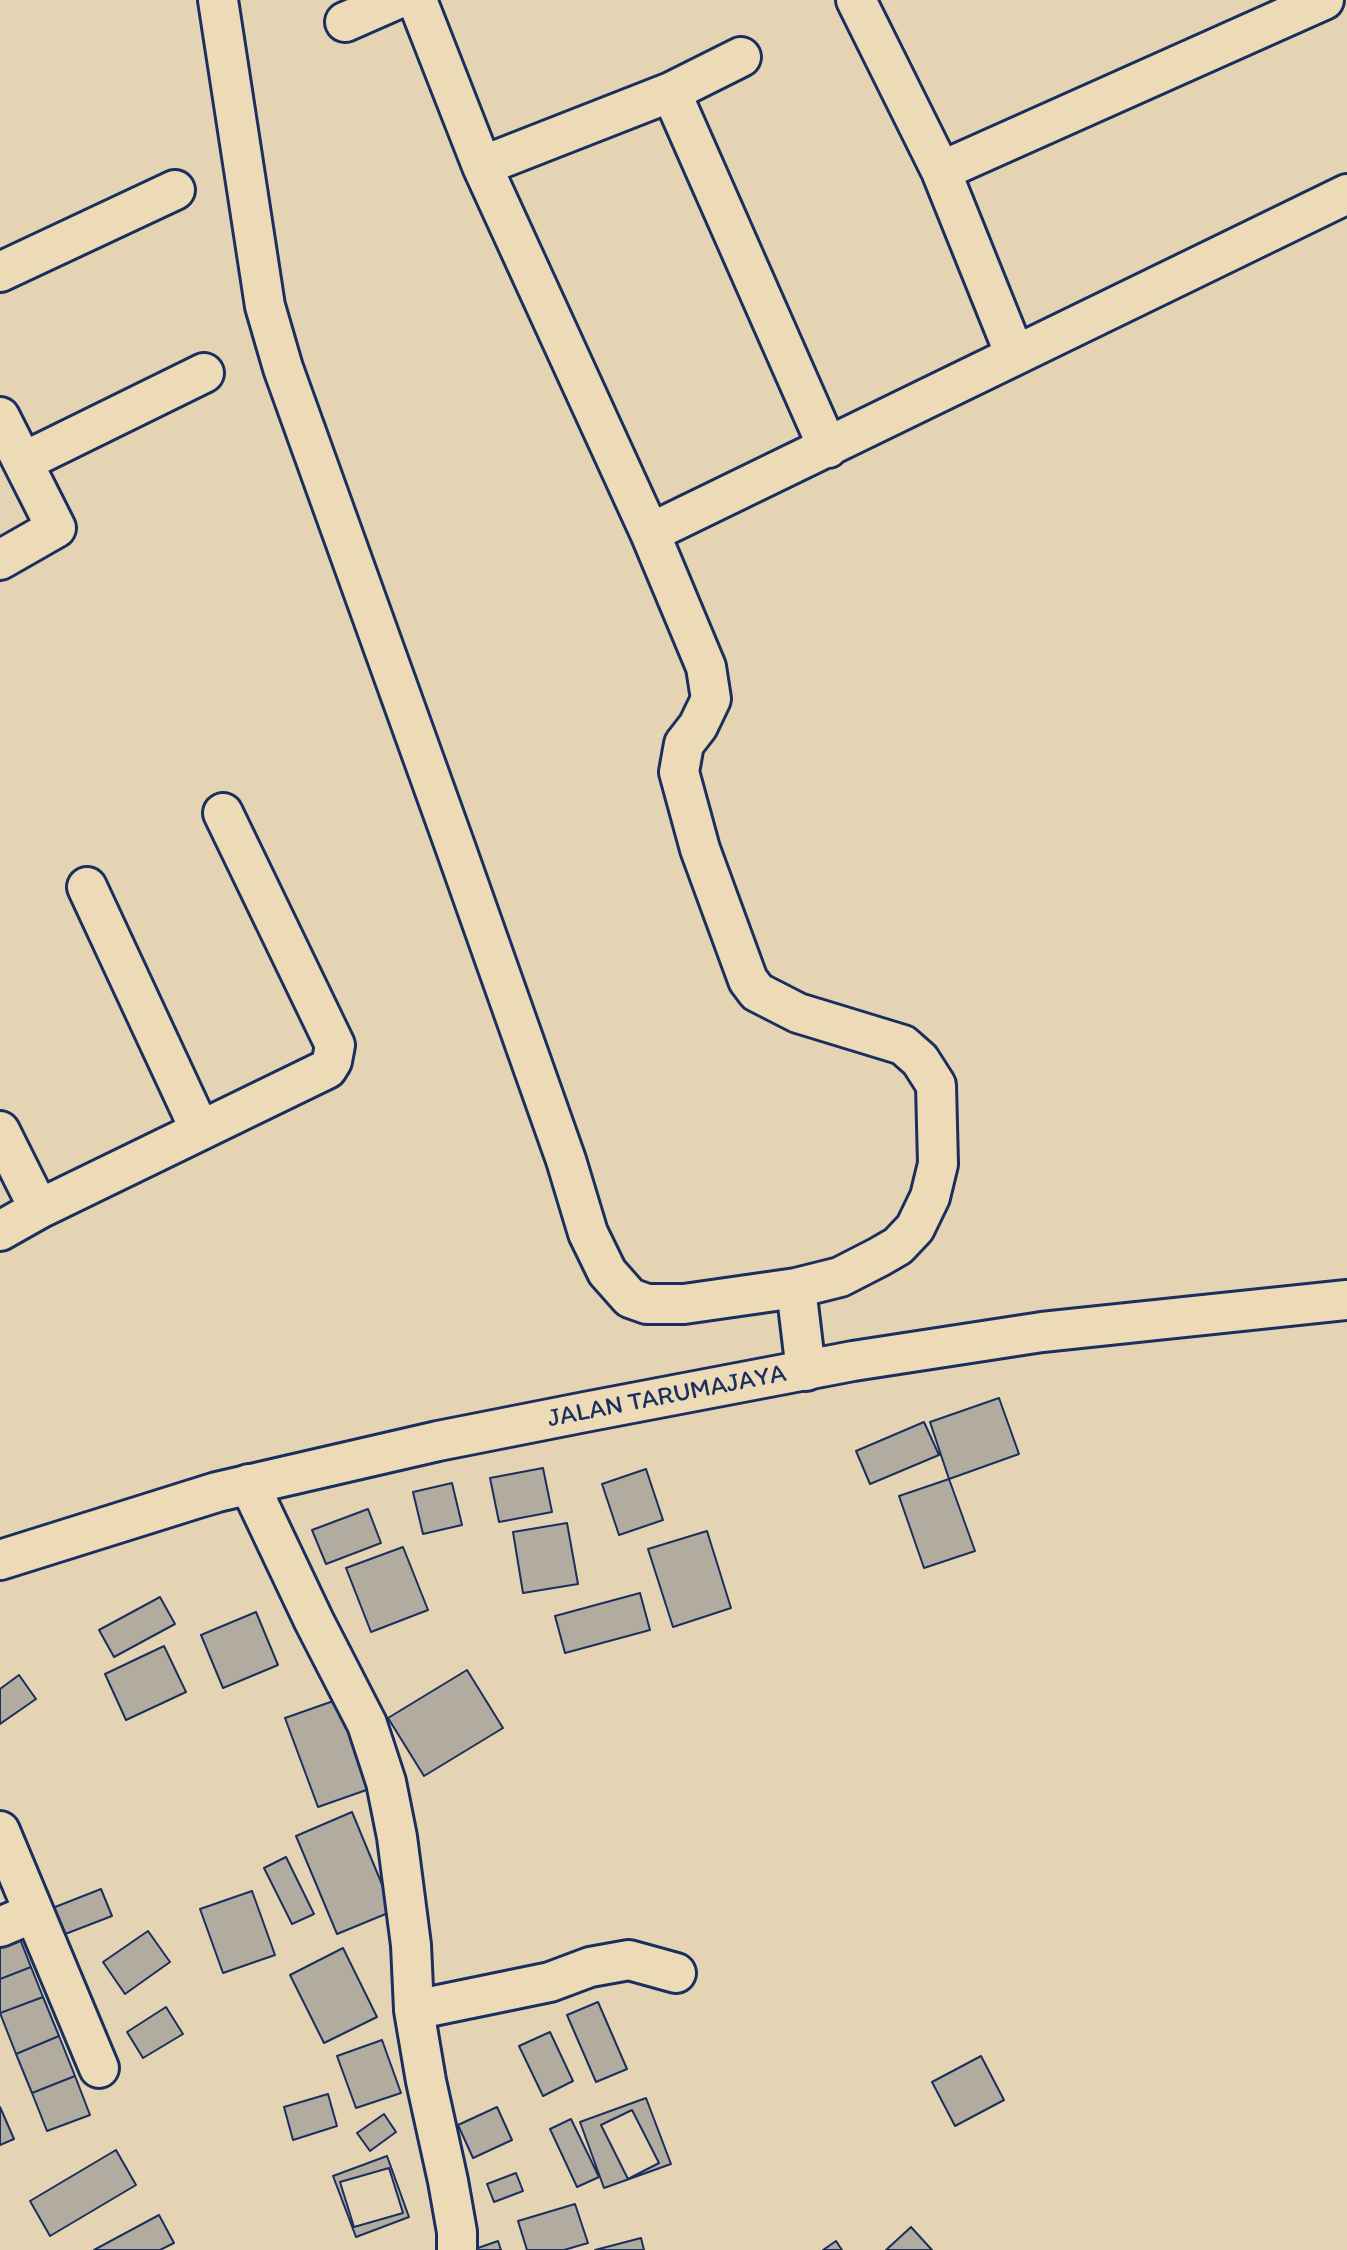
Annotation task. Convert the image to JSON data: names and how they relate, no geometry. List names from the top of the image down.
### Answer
{
  "streets": {
    "street": ["JALAN TARUMAJAYA"]
  }
}
